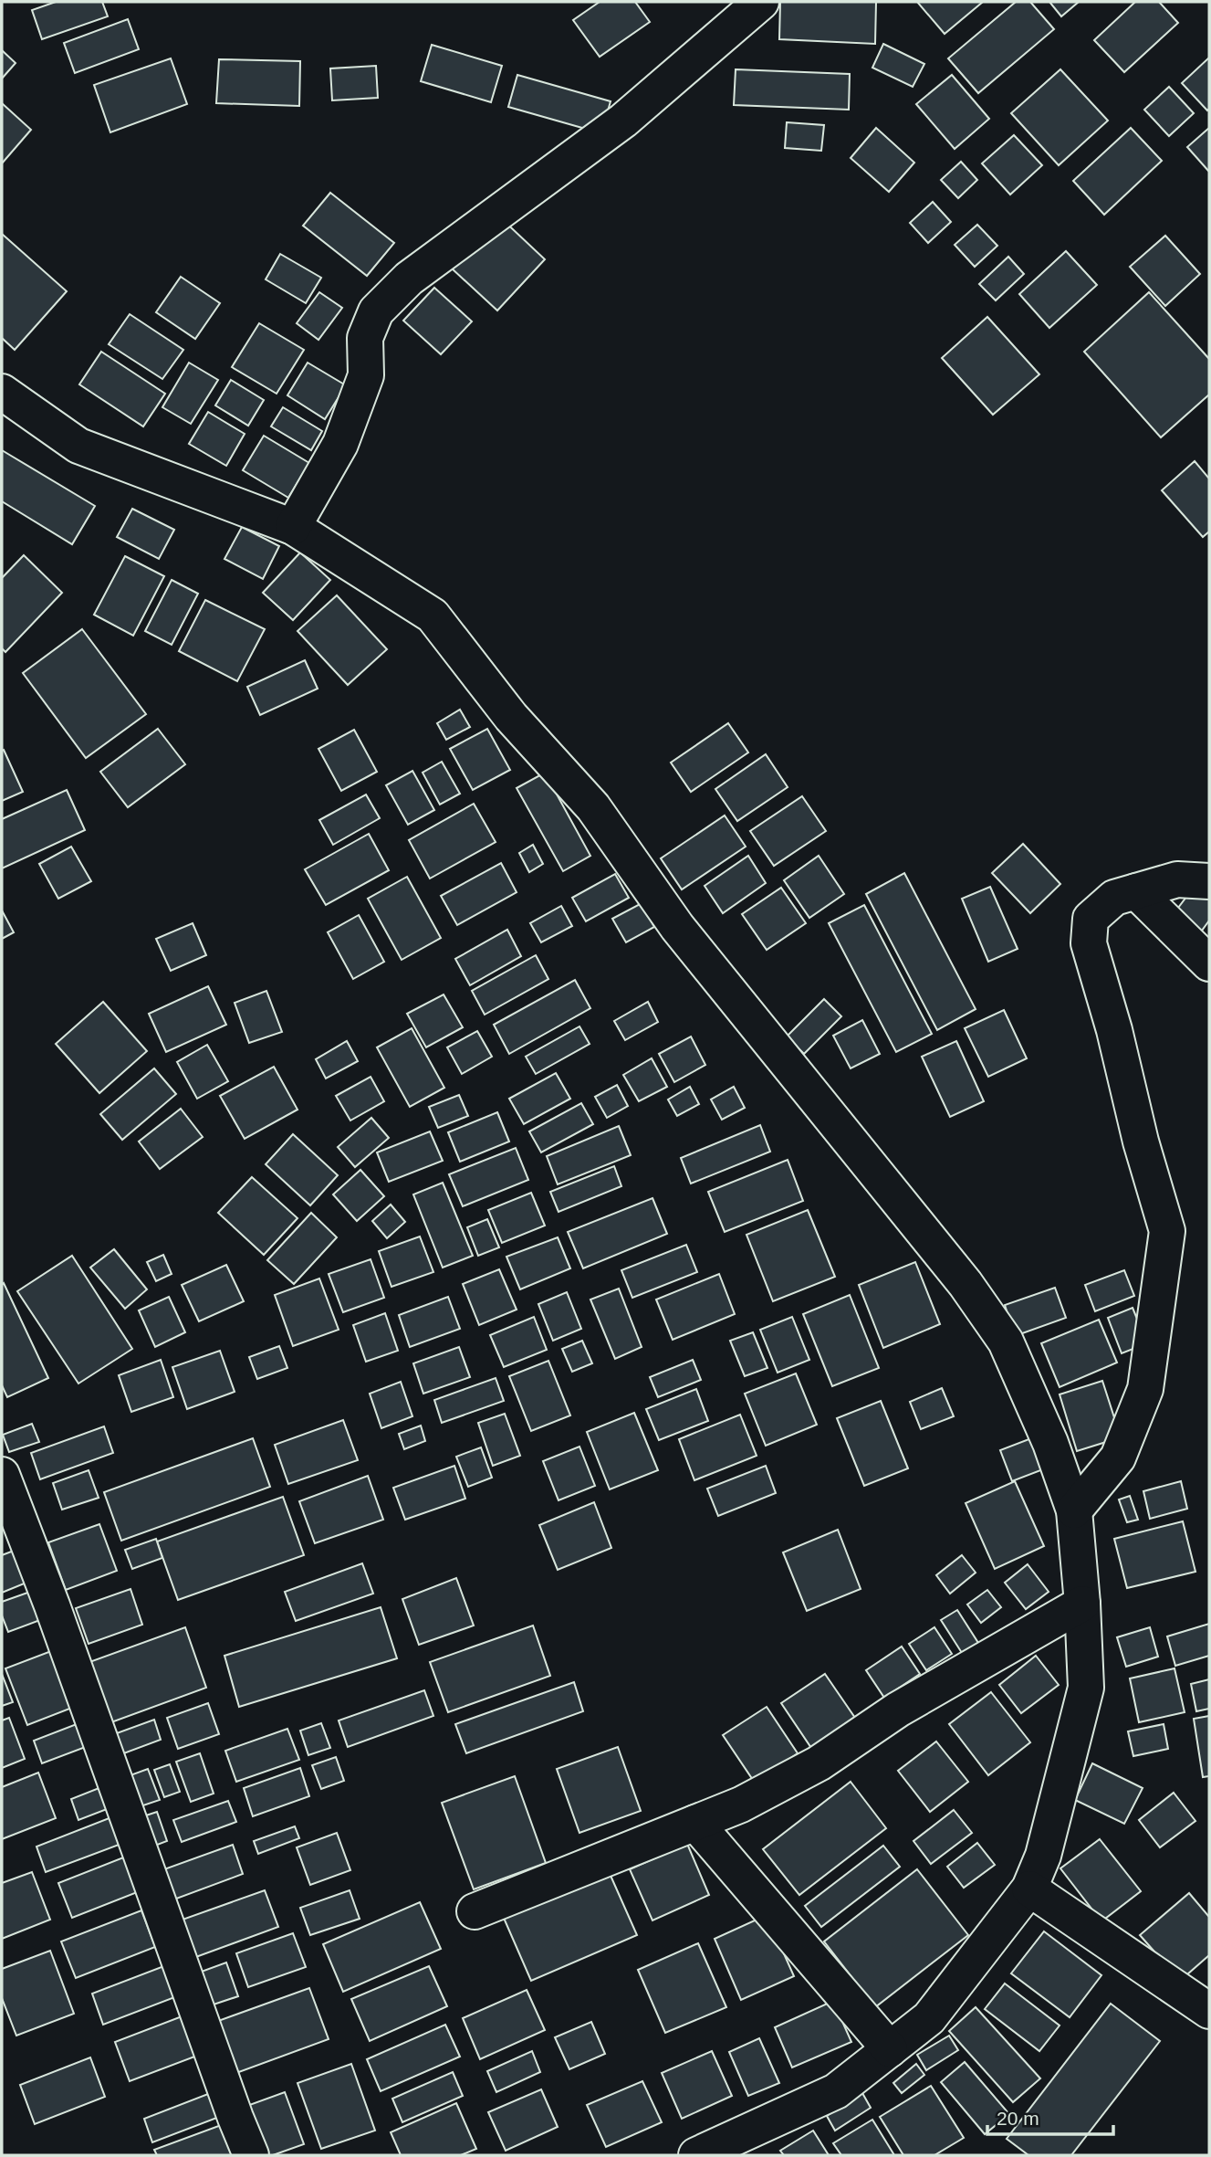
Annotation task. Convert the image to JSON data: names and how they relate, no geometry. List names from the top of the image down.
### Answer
{
  "scale_bar": "20 m"
}
